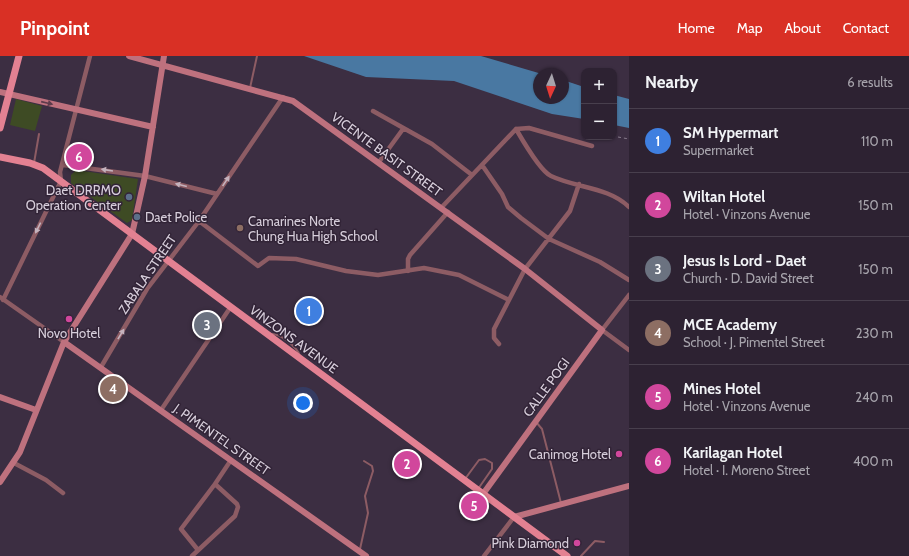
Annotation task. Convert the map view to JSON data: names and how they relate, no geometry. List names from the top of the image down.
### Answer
{
  "streets": {
    "main road": ["VINZONS AVENUE"],
    "street": [
      "VICENTE BASIT STREET",
      "ZABALA STREET",
      "CALLE POGI",
      "J. PIMENTEL STREET"
    ]
  },
  "crossings": [
    ["VICENTE BASIT STREET", "ZABALA STREET"],
    ["VICENTE BASIT STREET", "CALLE POGI"],
    ["ZABALA STREET", "VINZONS AVENUE"],
    ["ZABALA STREET", "J. PIMENTEL STREET"],
    ["VINZONS AVENUE", "CALLE POGI"]
  ],
  "one_way": ["ZABALA STREET"],
  "places": [
    "Daet DRRMO Operation Center",
    "Daet Police",
    "Camarines Norte Chung Hua High School",
    "Novo Hotel",
    "Canimog Hotel",
    "Pink Diamond"
  ],
  "north": "bottom",
  "page": {
    "header": "Pinpoint",
    "nav": [
      "Home",
      "Map",
      "About",
      "Contact"
    ],
    "heading": ["Nearby", "6 results"],
    "map_buttons": ["+", "−"],
    "list": [
      {
        "mark": "1",
        "name": "SM Hypermart",
        "note": "Supermarket",
        "value": "110 m"
      },
      {
        "mark": "2",
        "name": "Wiltan Hotel",
        "note": "Hotel · Vinzons Avenue",
        "value": "150 m"
      },
      {
        "mark": "3",
        "name": "Jesus Is Lord - Daet",
        "note": "Church · D. David Street",
        "value": "150 m"
      },
      {
        "mark": "4",
        "name": "MCE Academy",
        "note": "School · J. Pimentel Street",
        "value": "230 m"
      },
      {
        "mark": "5",
        "name": "Mines Hotel",
        "note": "Hotel · Vinzons Avenue",
        "value": "240 m"
      },
      {
        "mark": "6",
        "name": "Karilagan Hotel",
        "note": "Hotel · I. Moreno Street",
        "value": "400 m"
      }
    ],
    "pins": [
      "6",
      "1",
      "3",
      "4",
      "2",
      "5"
    ]
  }
}
